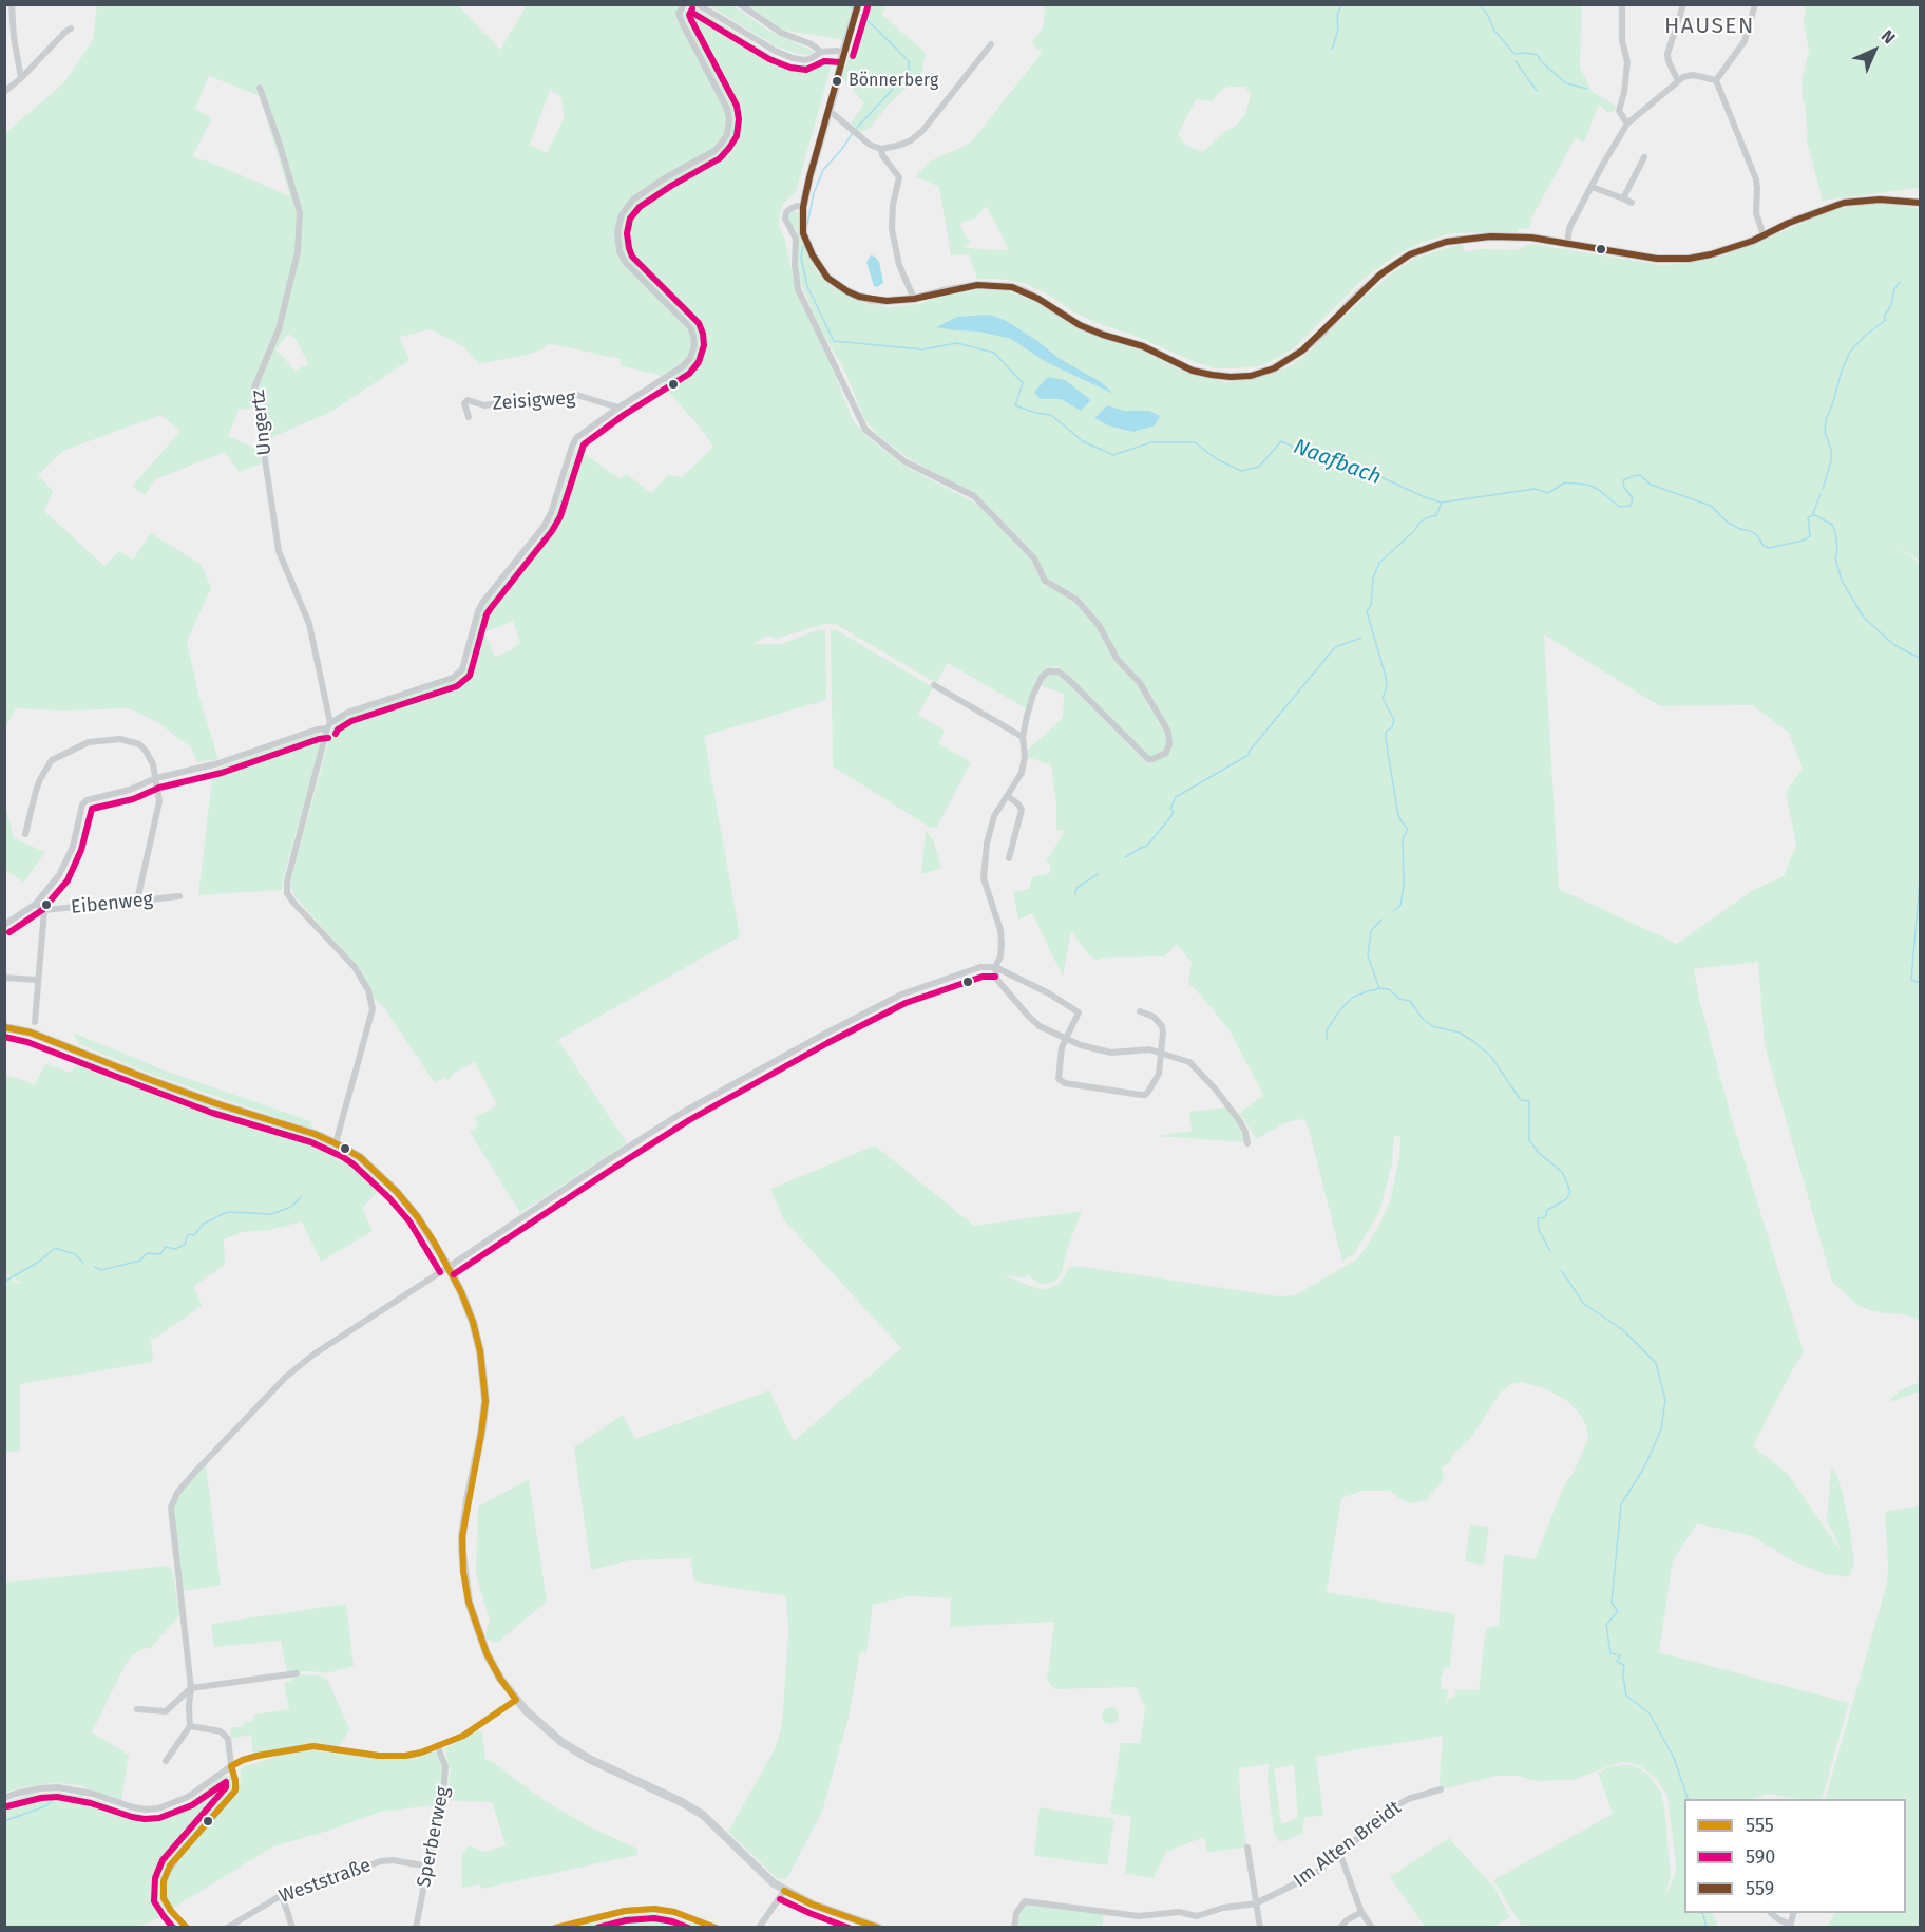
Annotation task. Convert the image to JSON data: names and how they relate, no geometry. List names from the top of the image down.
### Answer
{
  "streets": {
    "street": [
      "Zeisigweg",
      "Ungertz",
      "Eibenweg",
      "Sperberweg",
      "Im Alten Breidt",
      "Weststraße"
    ]
  },
  "crossings": [
    ["Sperberweg", "Weststraße"]
  ],
  "districts": ["HAUSEN"],
  "water": ["Naafbach"],
  "places": ["Bönnerberg"],
  "lines": ["transit line 559", "transit line 590", "transit line 555"],
  "legend": ["555", "590", "559"],
  "north": "top right"
}
